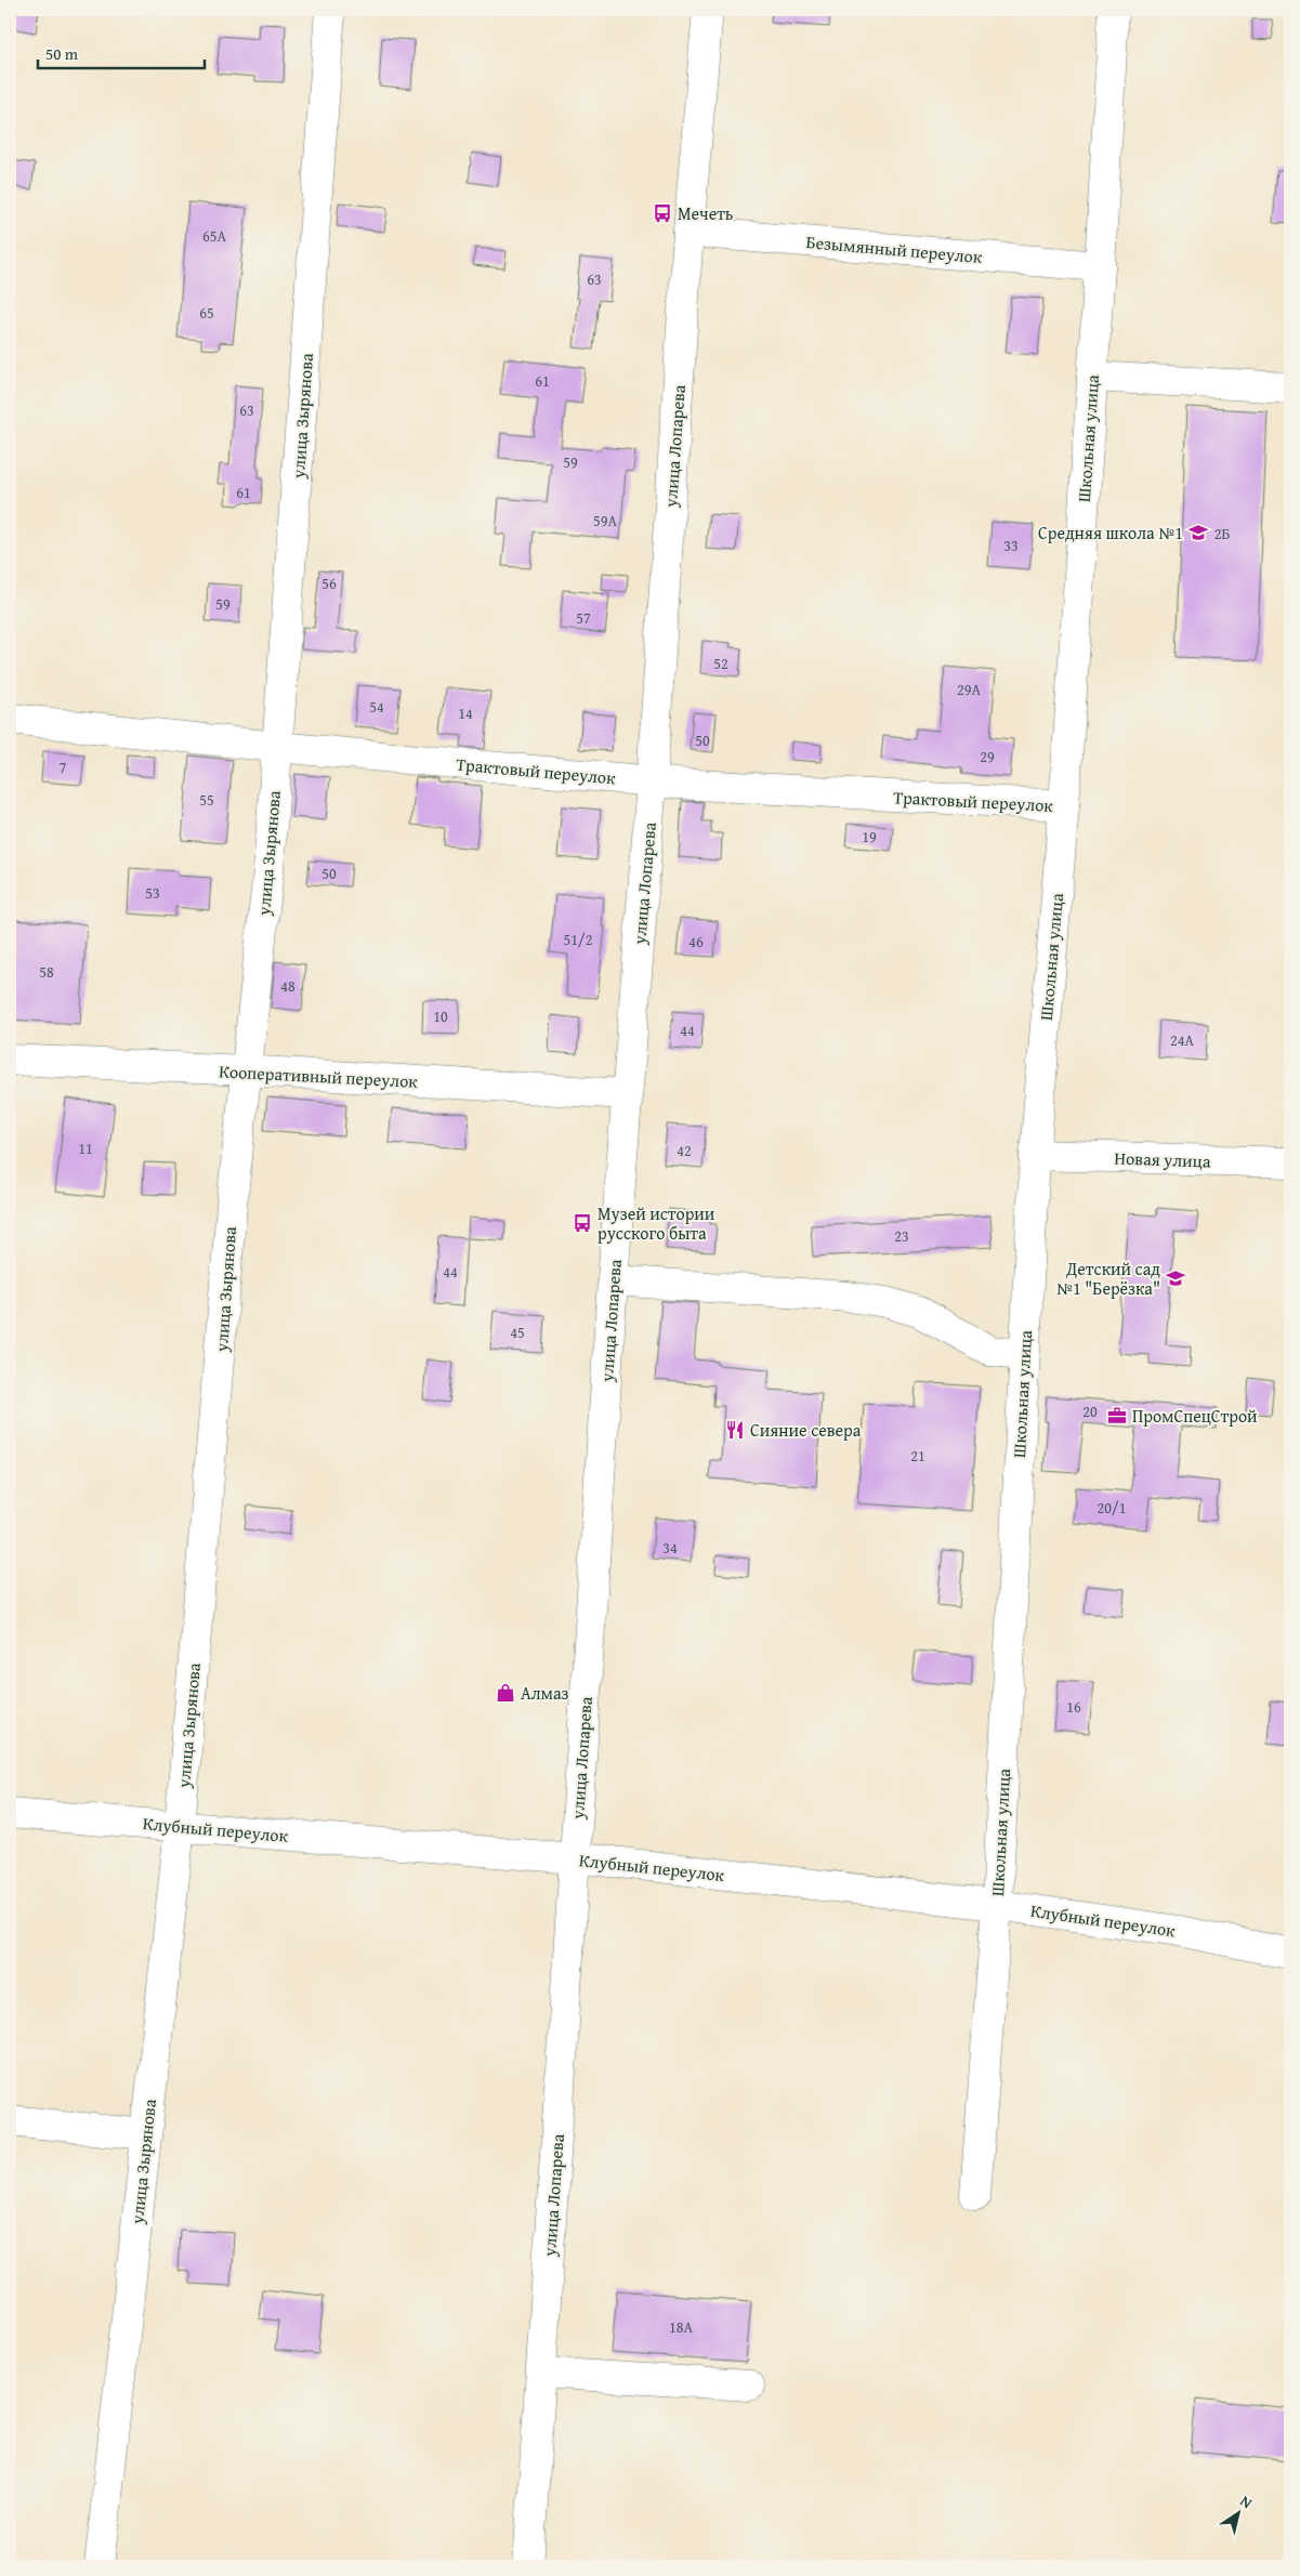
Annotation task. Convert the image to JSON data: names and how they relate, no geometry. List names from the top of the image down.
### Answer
{
  "streets": {
    "street": [
      "Безымянный переулок",
      "улица Зырянова",
      "Школьная улица",
      "улица Лопарева",
      "Трактовый переулок",
      "Кооперативный переулок",
      "Новая улица",
      "Клубный переулок"
    ]
  },
  "crossings": [
    ["Безымянный переулок", "Школьная улица"],
    ["Безымянный переулок", "улица Лопарева"],
    ["улица Зырянова", "Трактовый переулок"],
    ["улица Зырянова", "Кооперативный переулок"],
    ["улица Зырянова", "Клубный переулок"],
    ["Школьная улица", "Трактовый переулок"],
    ["Школьная улица", "Новая улица"],
    ["Школьная улица", "Клубный переулок"],
    ["улица Лопарева", "Трактовый переулок"],
    ["улица Лопарева", "Кооперативный переулок"],
    ["улица Лопарева", "Клубный переулок"]
  ],
  "places": {
    "bus stop": ["Мечеть", "Музей истории русского быта"],
    "school or university": ["Средняя школа №1", "Детский сад №1 \"Берёзка\""],
    "office": ["ПромСпецСтрой"],
    "restaurant": ["Сияние севера"],
    "shop": ["Алмаз"]
  },
  "house_numbers": [
    "65А",
    "63",
    "65",
    "61",
    "63",
    "59",
    "61",
    "59А",
    "2Б",
    "33",
    "56",
    "59",
    "57",
    "52",
    "29А",
    "54",
    "14",
    "50",
    "29",
    "7",
    "55",
    "19",
    "50",
    "53",
    "51/2",
    "46",
    "58",
    "48",
    "10",
    "44",
    "24А",
    "11",
    "42",
    "23",
    "44",
    "45",
    "20",
    "21",
    "20/1",
    "34",
    "16",
    "18А"
  ],
  "scale_bar": "50 m",
  "north": "top right"
}
